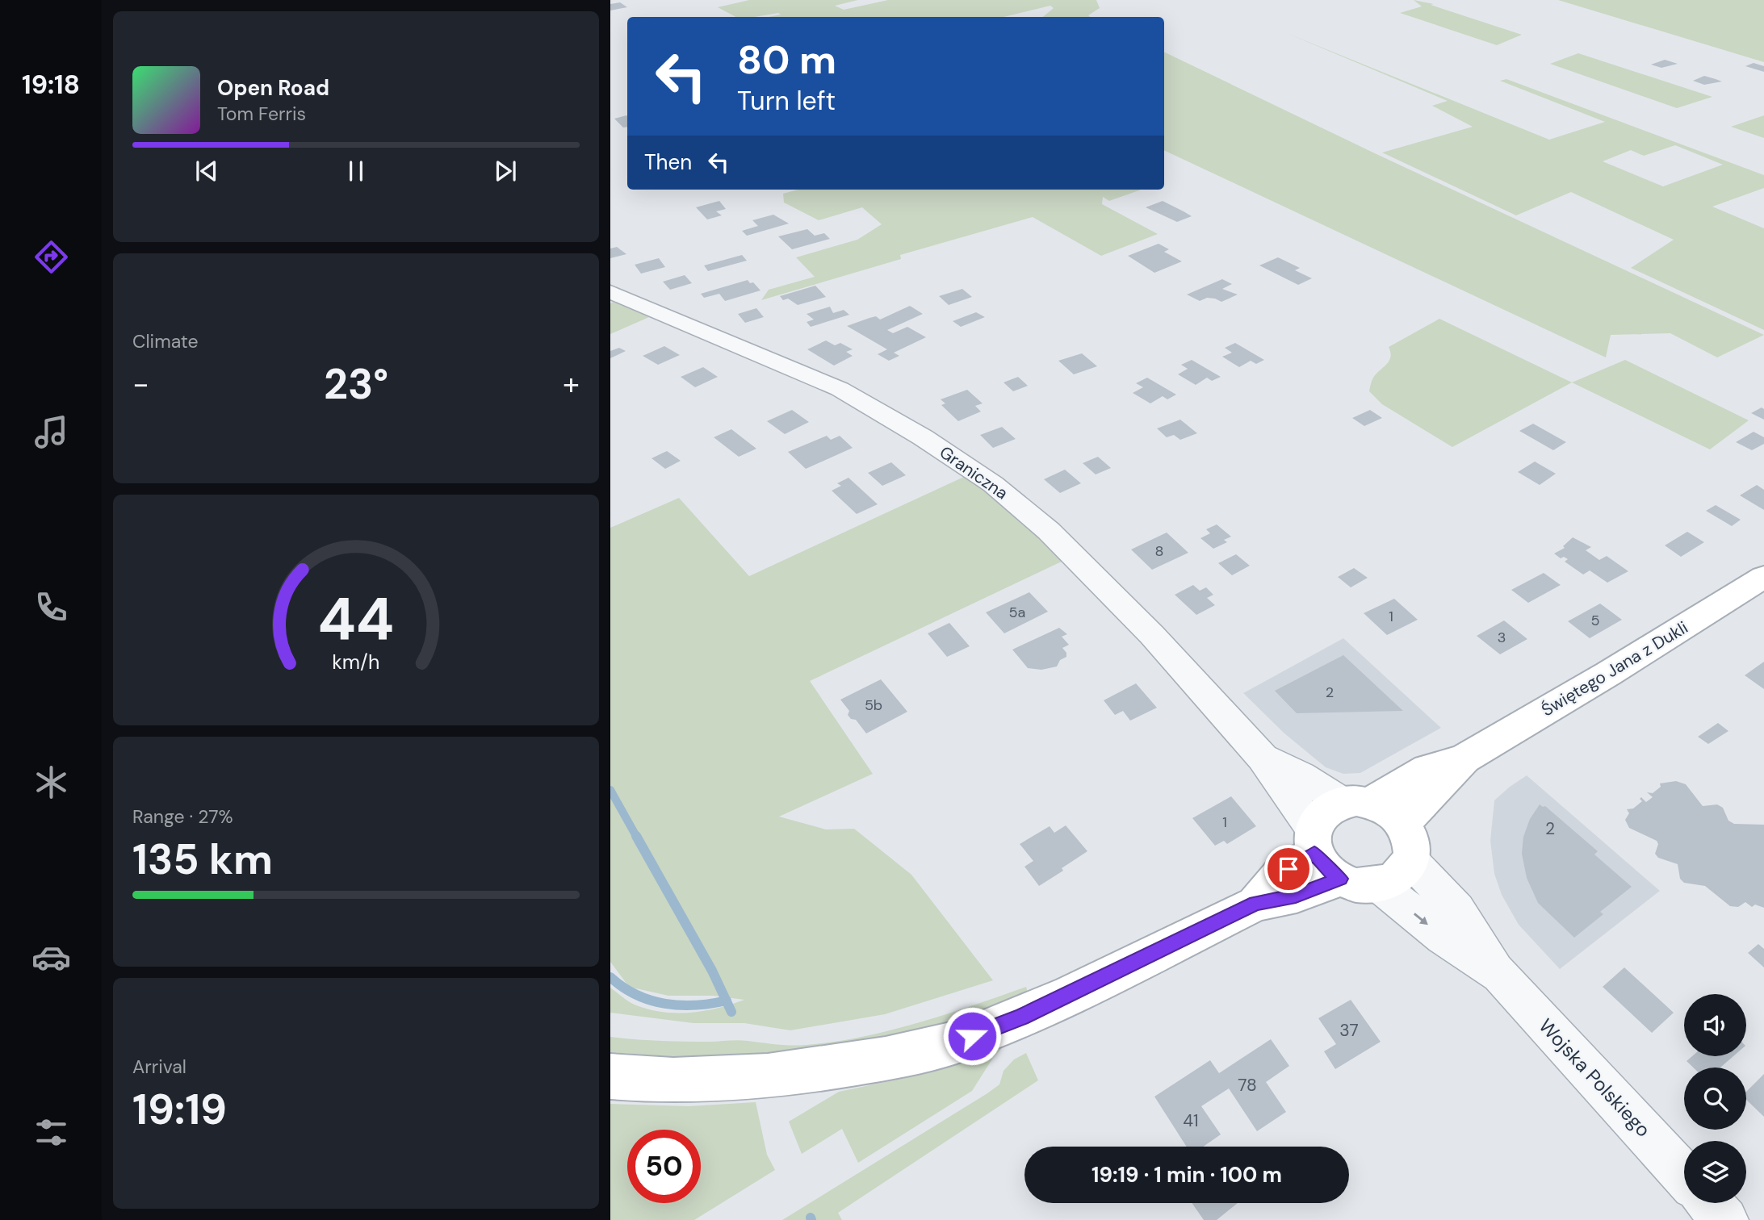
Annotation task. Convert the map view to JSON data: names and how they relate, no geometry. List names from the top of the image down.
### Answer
{
  "streets": {
    "main road": ["Świętego Jana z Dukli"],
    "street": ["Graniczna", "Wojska Polskiego"]
  },
  "crossings": [
    ["Graniczna", "Świętego Jana z Dukli"],
    ["Graniczna", "Wojska Polskiego"],
    ["Świętego Jana z Dukli", "Wojska Polskiego"]
  ],
  "house_numbers": [
    "8",
    "5a",
    "1",
    "5",
    "3",
    "2",
    "5b",
    "1",
    "2",
    "37",
    "78",
    "41"
  ],
  "page": {
    "tabs": "19:18",
    "turn": ["80 m", "Turn left"],
    "song": ["Open Road", "Tom Ferris"],
    "then": "Then",
    "tile": [
      "Climate",
      ["Range · 27%", "135 km"],
      ["Arrival", "19:19"]
    ],
    "heat": ["−", "23°", "+"],
    "limit": "50",
    "trip": "19:19 · 1 min · 100 m",
    "gauge": ["44", "km/h"]
  }
}
